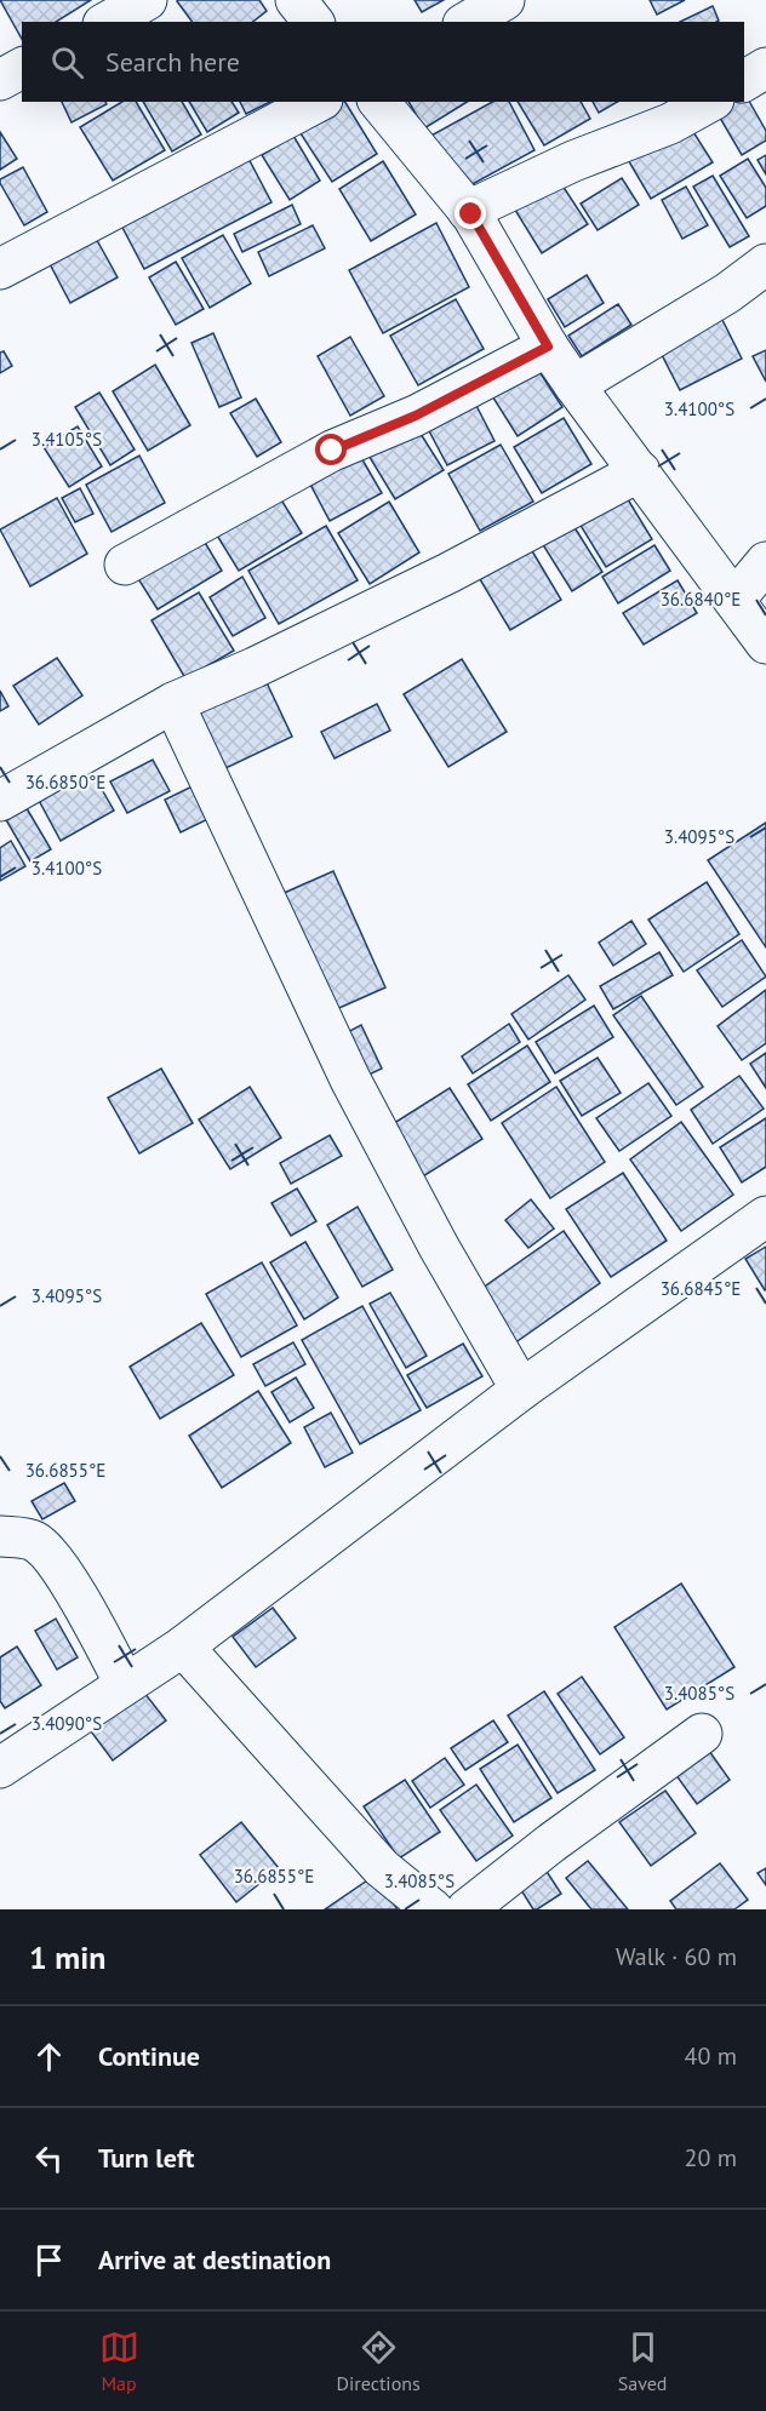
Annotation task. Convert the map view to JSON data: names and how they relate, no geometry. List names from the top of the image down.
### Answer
{
  "page": {
    "search": "Search here",
    "heading": ["1 min", "Walk · 60 m"],
    "list": [
      ["Continue", "40 m"],
      ["Turn left", "20 m"],
      "Arrive at destination"
    ],
    "nav": ["Map", "Directions", "Saved"]
  },
  "coordinates": [
    "3.4100°S",
    "3.4105°S",
    "36.6840°E",
    "36.6850°E",
    "3.4095°S",
    "36.6845°E",
    "36.6855°E",
    "3.4085°S",
    "3.4090°S"
  ]
}
